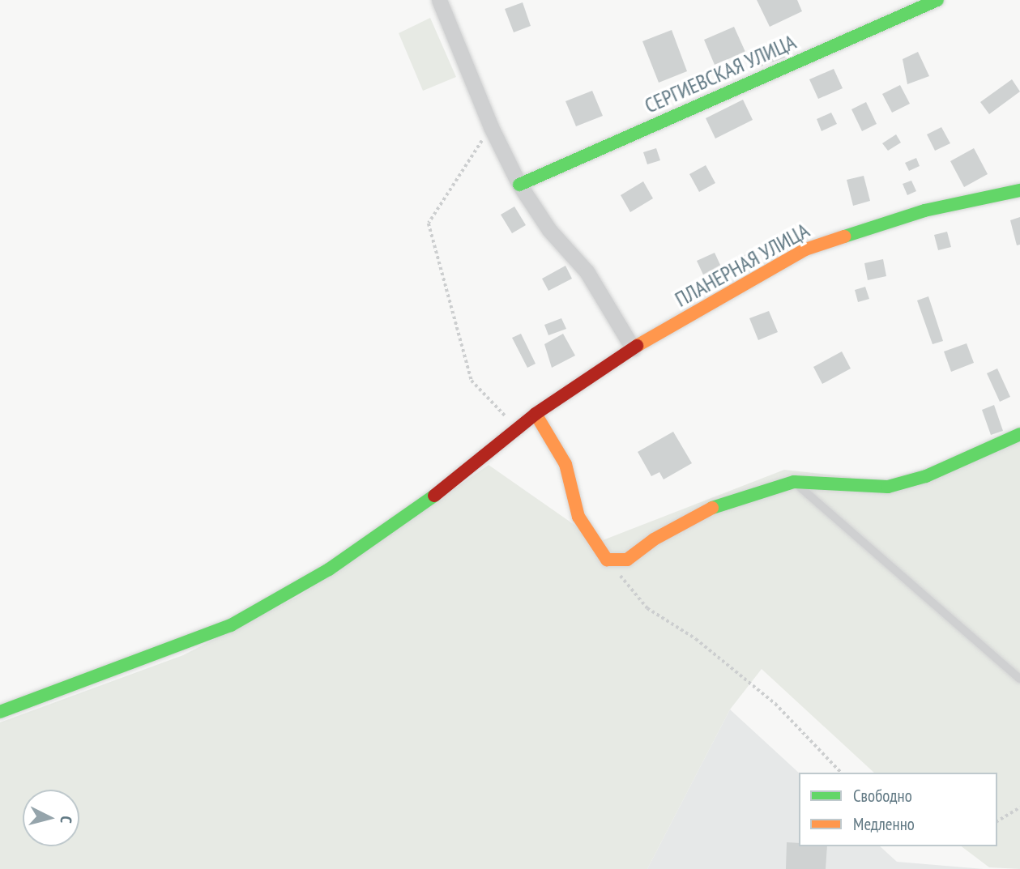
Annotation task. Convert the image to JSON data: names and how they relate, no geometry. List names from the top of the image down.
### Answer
{
  "streets": {
    "street": ["СЕРГИЕВСКАЯ УЛИЦА", "ПЛАНЕРНАЯ УЛИЦА"]
  },
  "legend": ["Свободно", "Медленно"],
  "north": "right"
}
